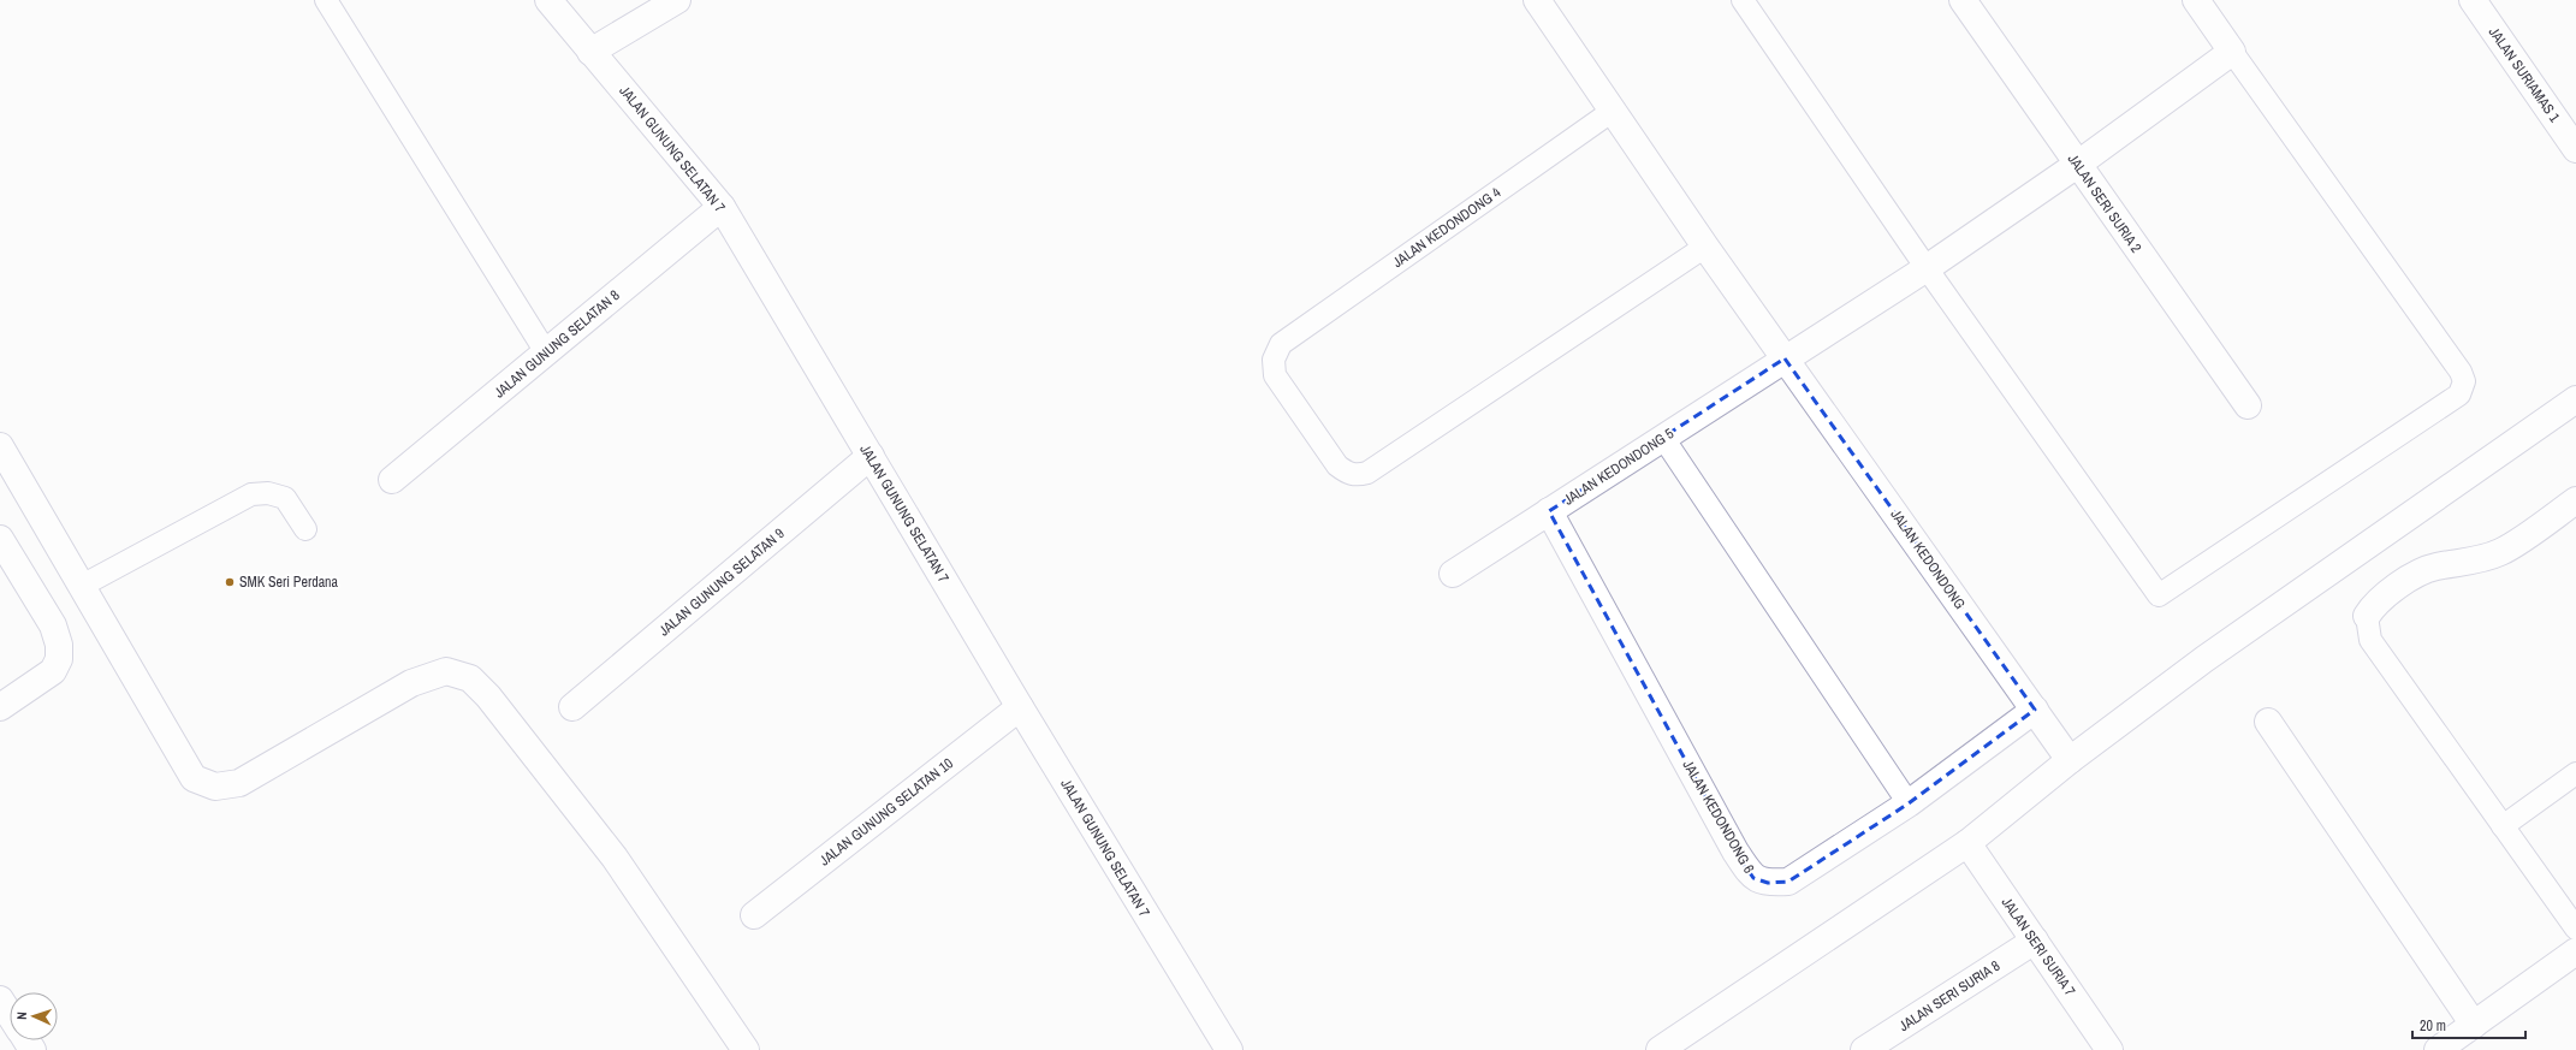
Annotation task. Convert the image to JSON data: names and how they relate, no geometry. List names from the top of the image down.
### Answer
{
  "streets": {
    "street": [
      "JALAN SURIAMAS 1",
      "JALAN GUNUNG SELATAN 7",
      "JALAN SERI SURIA 2",
      "JALAN GUNUNG SELATAN 8",
      "JALAN KEDONDONG 5",
      "JALAN KEDONDONG",
      "JALAN GUNUNG SELATAN 9",
      "JALAN GUNUNG SELATAN 10",
      "JALAN KEDONDONG 6",
      "JALAN SERI SURIA 7",
      "JALAN SERI SURIA 8"
    ],
    "lane": ["JALAN KEDONDONG 4"]
  },
  "crossings": [
    ["JALAN GUNUNG SELATAN 7", "JALAN GUNUNG SELATAN 8"],
    ["JALAN GUNUNG SELATAN 7", "JALAN GUNUNG SELATAN 9"],
    ["JALAN GUNUNG SELATAN 7", "JALAN GUNUNG SELATAN 10"],
    ["JALAN SERI SURIA 2", "JALAN KEDONDONG 5"],
    ["JALAN KEDONDONG 4", "JALAN KEDONDONG"],
    ["JALAN KEDONDONG 5", "JALAN KEDONDONG"],
    ["JALAN KEDONDONG 5", "JALAN KEDONDONG 6"],
    ["JALAN KEDONDONG", "JALAN KEDONDONG 6"],
    ["JALAN SERI SURIA 7", "JALAN SERI SURIA 8"]
  ],
  "places": ["SMK Seri Perdana"],
  "scale_bar": "20 m",
  "north": "left"
}
